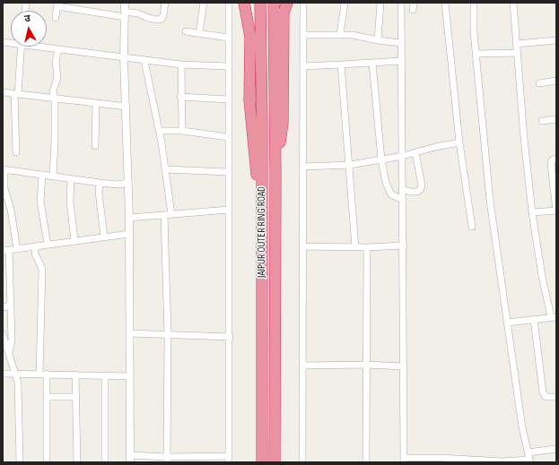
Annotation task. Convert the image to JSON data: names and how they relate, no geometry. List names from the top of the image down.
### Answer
{
  "streets": {
    "highway": ["JAIPUR OUTER RING ROAD"]
  },
  "north": "top"
}
